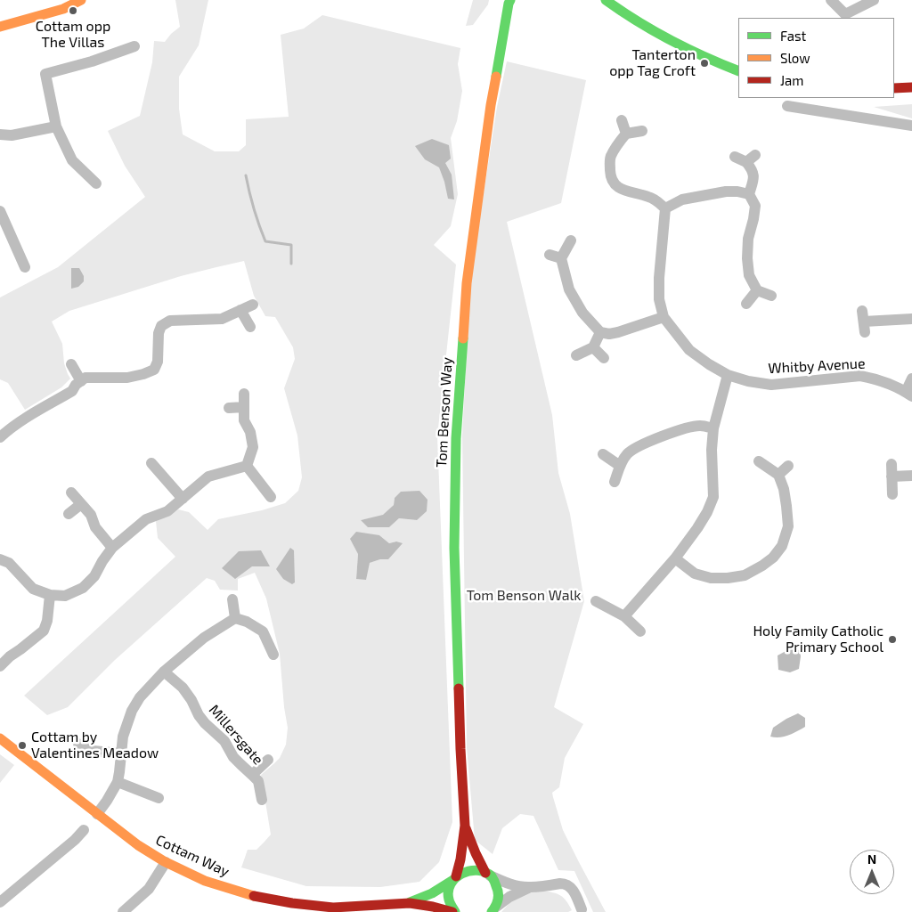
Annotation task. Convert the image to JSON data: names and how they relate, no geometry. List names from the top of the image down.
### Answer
{
  "streets": {
    "main road": ["Tom Benson Way", "Cottam Way"],
    "street": ["Whitby Avenue", "Millersgate"]
  },
  "crossings": [
    ["Tom Benson Way", "Cottam Way"]
  ],
  "parks": ["Tom Benson Walk"],
  "places": [
    "Cottam opp The Villas",
    "Tanterton opp Tag Croft",
    "Holy Family Catholic Primary School",
    "Cottam by Valentines Meadow"
  ],
  "legend": ["Fast", "Slow", "Jam"],
  "north": "top"
}
